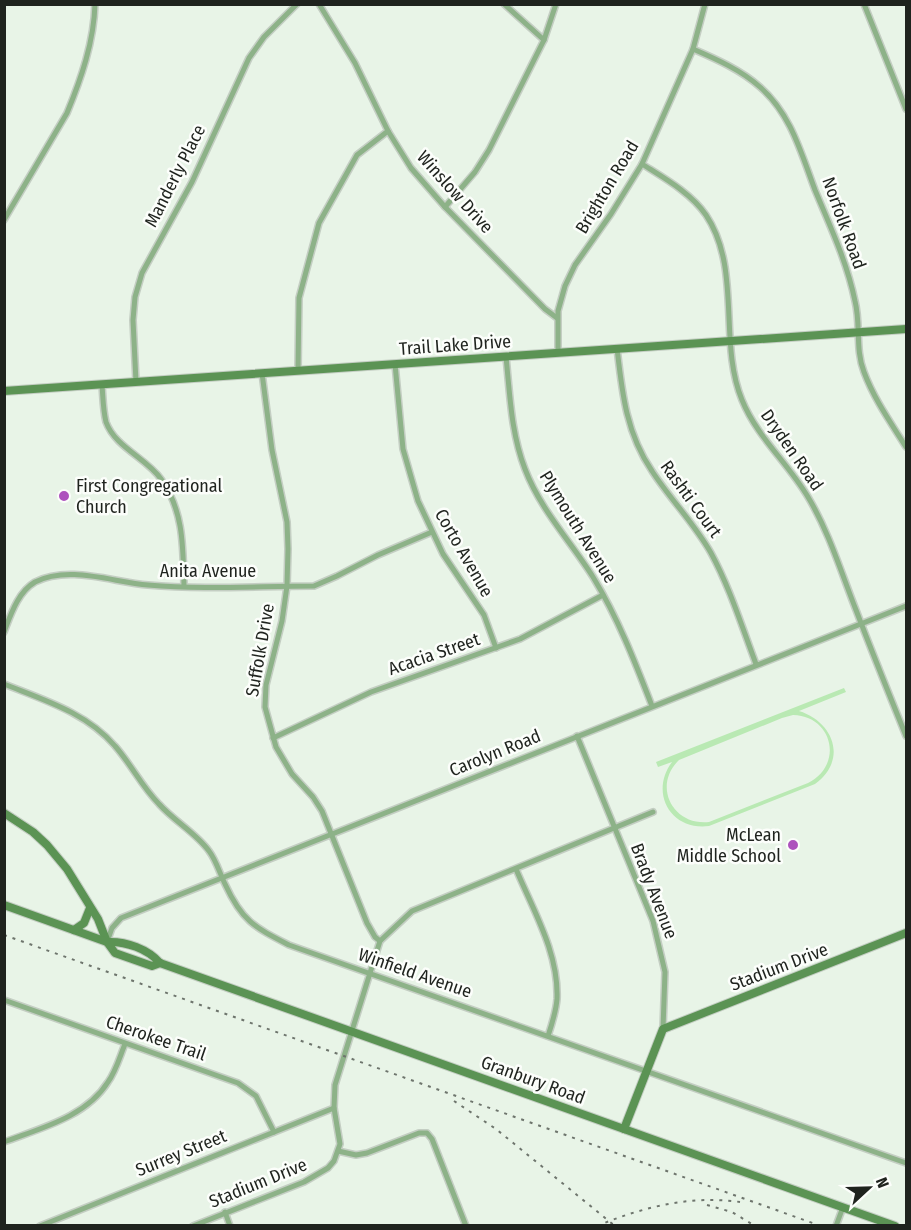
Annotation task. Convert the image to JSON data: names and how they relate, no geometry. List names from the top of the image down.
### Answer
{
  "streets": {
    "street": [
      "Manderly Place",
      "Brighton Road",
      "Winslow Drive",
      "Norfolk Road",
      "Trail Lake Drive",
      "Dryden Road",
      "Rashti Court",
      "Plymouth Avenue",
      "Corto Avenue",
      "Anita Avenue",
      "Suffolk Drive",
      "Acacia Street",
      "Carolyn Road",
      "Brady Avenue",
      "Stadium Drive",
      "Winfield Avenue",
      "Cherokee Trail",
      "Granbury Road",
      "Surrey Street"
    ]
  },
  "crossings": [
    ["Manderly Place", "Trail Lake Drive"],
    ["Brighton Road", "Winslow Drive"],
    ["Brighton Road", "Norfolk Road"],
    ["Brighton Road", "Trail Lake Drive"],
    ["Brighton Road", "Dryden Road"],
    ["Norfolk Road", "Trail Lake Drive"],
    ["Trail Lake Drive", "Dryden Road"],
    ["Trail Lake Drive", "Rashti Court"],
    ["Trail Lake Drive", "Plymouth Avenue"],
    ["Trail Lake Drive", "Corto Avenue"],
    ["Trail Lake Drive", "Suffolk Drive"],
    ["Dryden Road", "Carolyn Road"],
    ["Rashti Court", "Carolyn Road"],
    ["Plymouth Avenue", "Acacia Street"],
    ["Plymouth Avenue", "Carolyn Road"],
    ["Corto Avenue", "Anita Avenue"],
    ["Corto Avenue", "Acacia Street"],
    ["Anita Avenue", "Suffolk Drive"],
    ["Suffolk Drive", "Acacia Street"],
    ["Suffolk Drive", "Carolyn Road"],
    ["Carolyn Road", "Brady Avenue"],
    ["Carolyn Road", "Winfield Avenue"],
    ["Carolyn Road", "Granbury Road"],
    ["Brady Avenue", "Stadium Drive"],
    ["Brady Avenue", "Winfield Avenue"],
    ["Brady Avenue", "Granbury Road"],
    ["Cherokee Trail", "Surrey Street"]
  ],
  "places": ["First Congregational Church", "McLean Middle School"],
  "north": "right"
}
